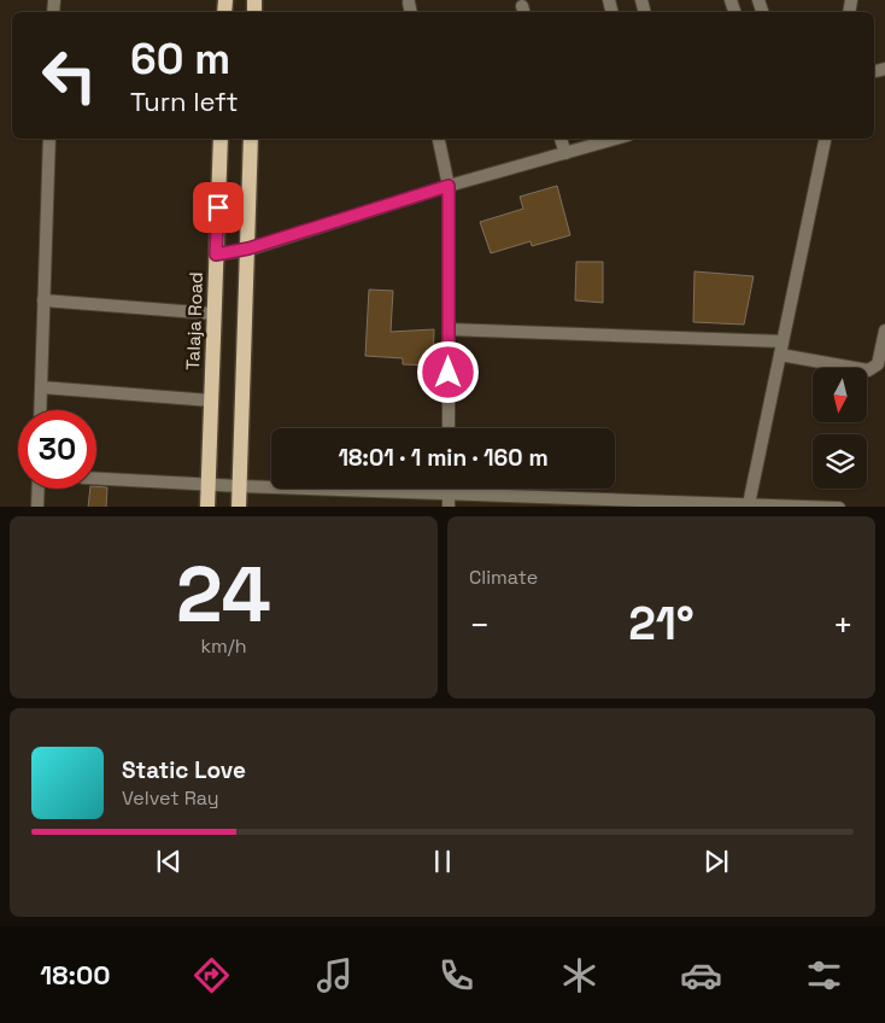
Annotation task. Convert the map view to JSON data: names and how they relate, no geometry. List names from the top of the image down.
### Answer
{
  "streets": {
    "main road": ["Talaja Road"]
  },
  "north": "bottom",
  "page": {
    "turn": ["60 m", "Turn left"],
    "limit": "30",
    "trip": "18:01 · 1 min · 160 m",
    "tile": [
      ["24", "km/h"],
      "Climate"
    ],
    "heat": ["−", "21°", "+"],
    "song": ["Static Love", "Velvet Ray"],
    "tabs": "18:00"
  }
}
